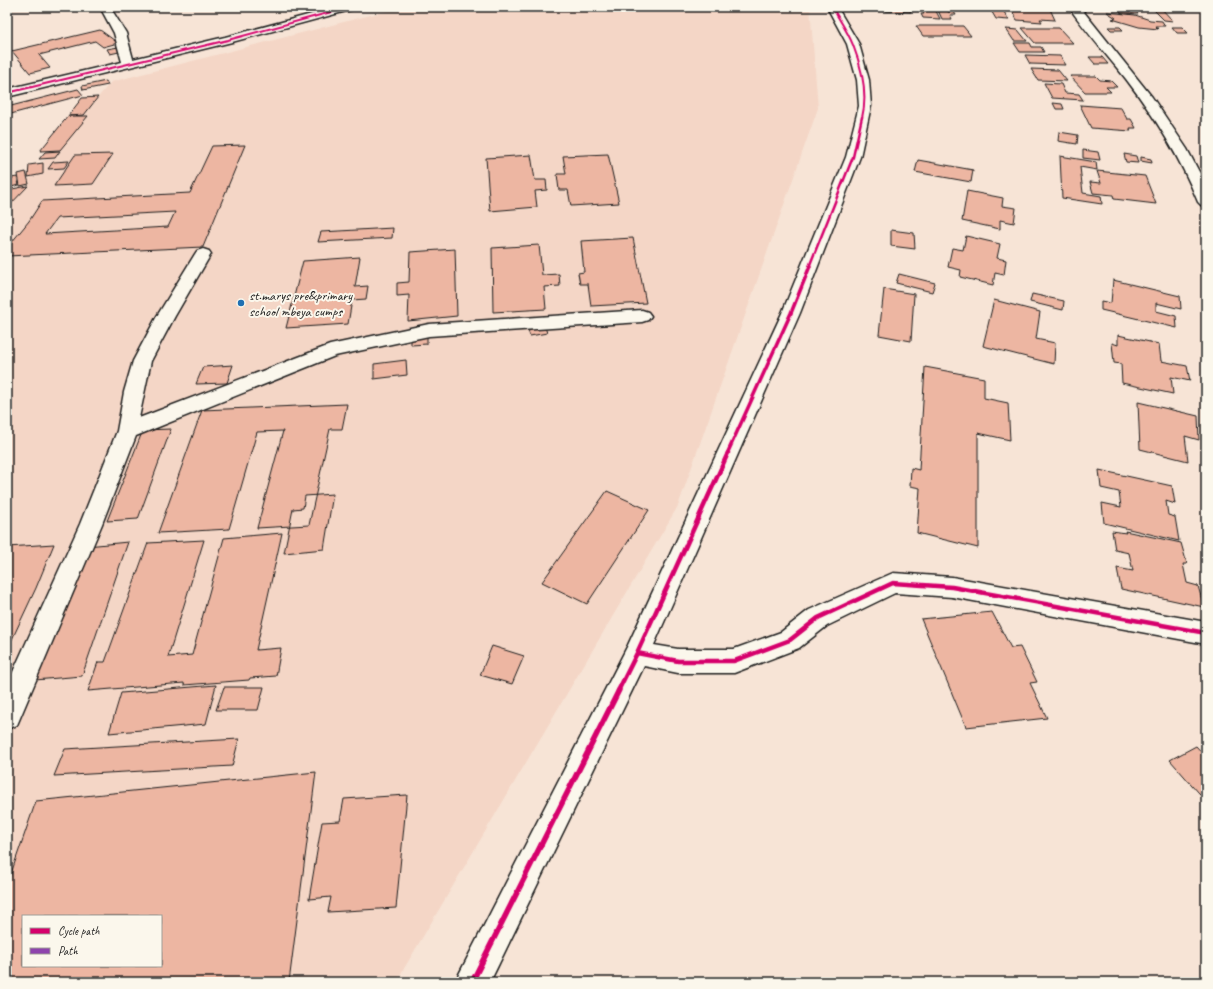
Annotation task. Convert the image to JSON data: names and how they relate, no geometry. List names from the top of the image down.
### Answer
{
  "places": ["st.marys pre&primary school mbeya cumps"],
  "legend": ["Cycle path", "Path"]
}
